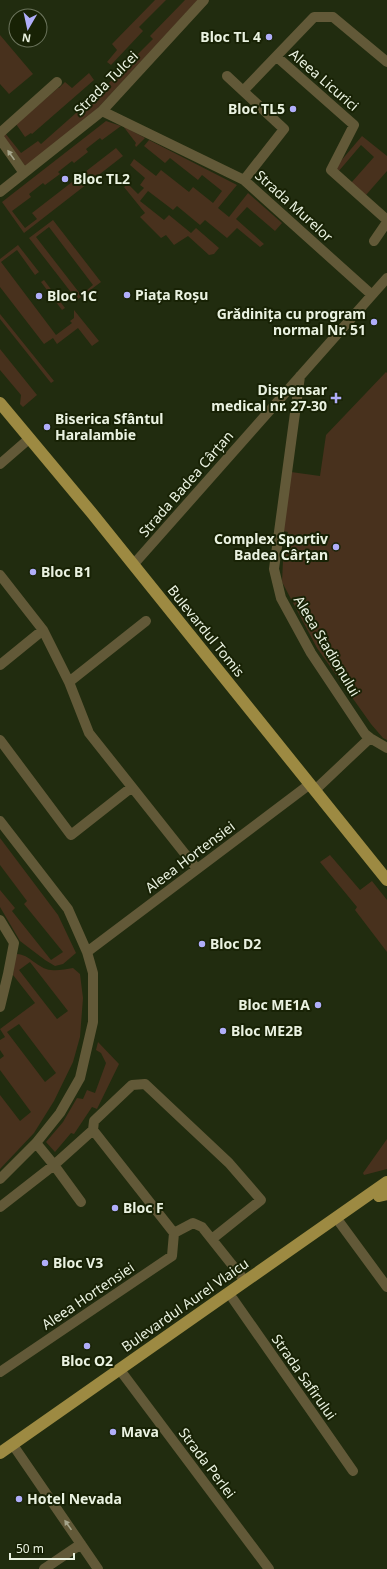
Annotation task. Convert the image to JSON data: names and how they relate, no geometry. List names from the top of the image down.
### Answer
{
  "streets": {
    "main road": ["Bulevardul Tomis", "Bulevardul Aurel Vlaicu"],
    "street": [
      "Aleea Licurici",
      "Strada Tulcei",
      "Strada Murelor",
      "Strada Badea Cârțan",
      "Aleea Stadionului",
      "Aleea Hortensiei",
      "Strada Safirului",
      "Strada Perlei"
    ]
  },
  "crossings": [
    ["Strada Tulcei", "Strada Murelor"],
    ["Strada Murelor", "Strada Badea Cârțan"],
    ["Strada Badea Cârțan", "Bulevardul Tomis"],
    ["Strada Badea Cârțan", "Aleea Stadionului"],
    ["Bulevardul Tomis", "Aleea Hortensiei"],
    ["Aleea Stadionului", "Aleea Hortensiei"],
    ["Bulevardul Aurel Vlaicu", "Strada Safirului"],
    ["Bulevardul Aurel Vlaicu", "Strada Perlei"]
  ],
  "places": {
    "other": [
      "Bloc TL 4",
      "Bloc TL5",
      "Bloc TL2",
      "Piața Roșu",
      "Bloc 1C",
      "Grădinița cu program normal Nr. 51",
      "Biserica Sfântul Haralambie",
      "Complex Sportiv Badea Cârțan",
      "Bloc B1",
      "Bloc D2",
      "Bloc ME1A",
      "Bloc ME2B",
      "Bloc F",
      "Bloc V3",
      "Bloc O2",
      "Mava",
      "Hotel Nevada"
    ],
    "health": ["Dispensar medical nr. 27-30"]
  },
  "scale_bar": "50 m",
  "north": "bottom"
}
